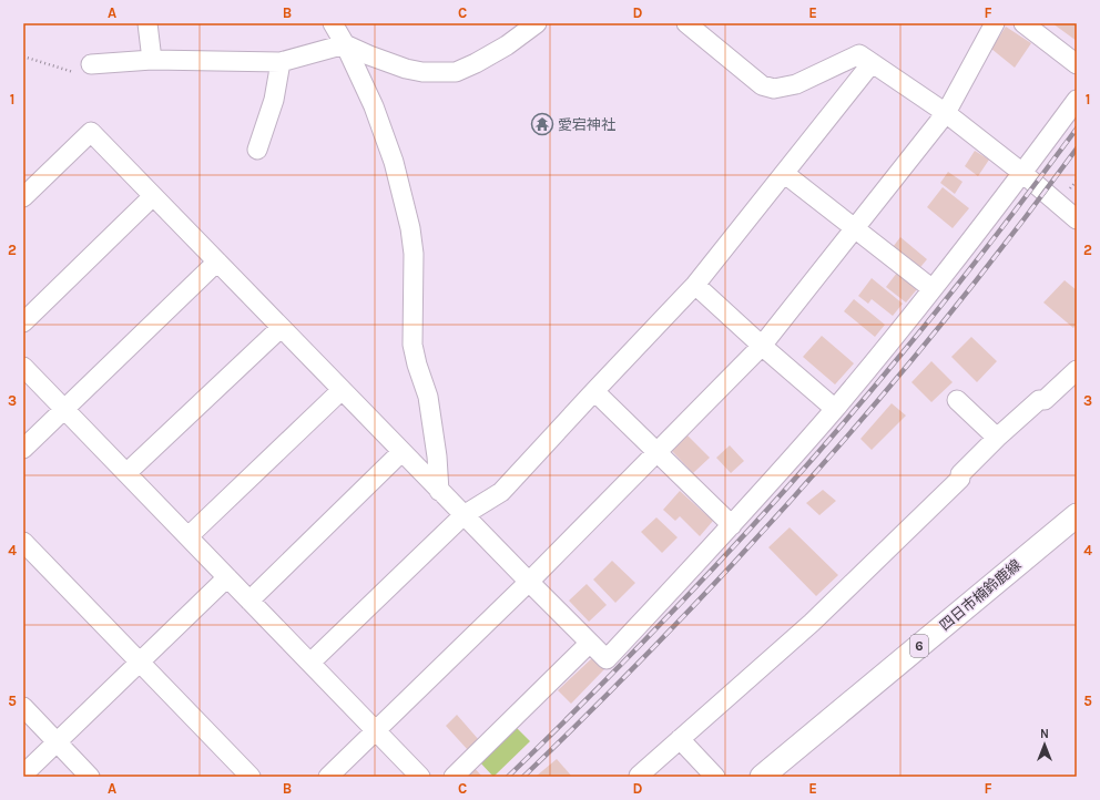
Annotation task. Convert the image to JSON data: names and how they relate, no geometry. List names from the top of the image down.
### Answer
{
  "streets": {
    "main road": ["四日市楠鈴鹿線", "6"]
  },
  "places": {
    "temple": ["愛宕神社"]
  },
  "north": "top",
  "grid": {
    "columns": [
      "A",
      "B",
      "C",
      "D",
      "E",
      "F"
    ],
    "rows": [
      "1",
      "2",
      "3",
      "4",
      "5"
    ]
  }
}
